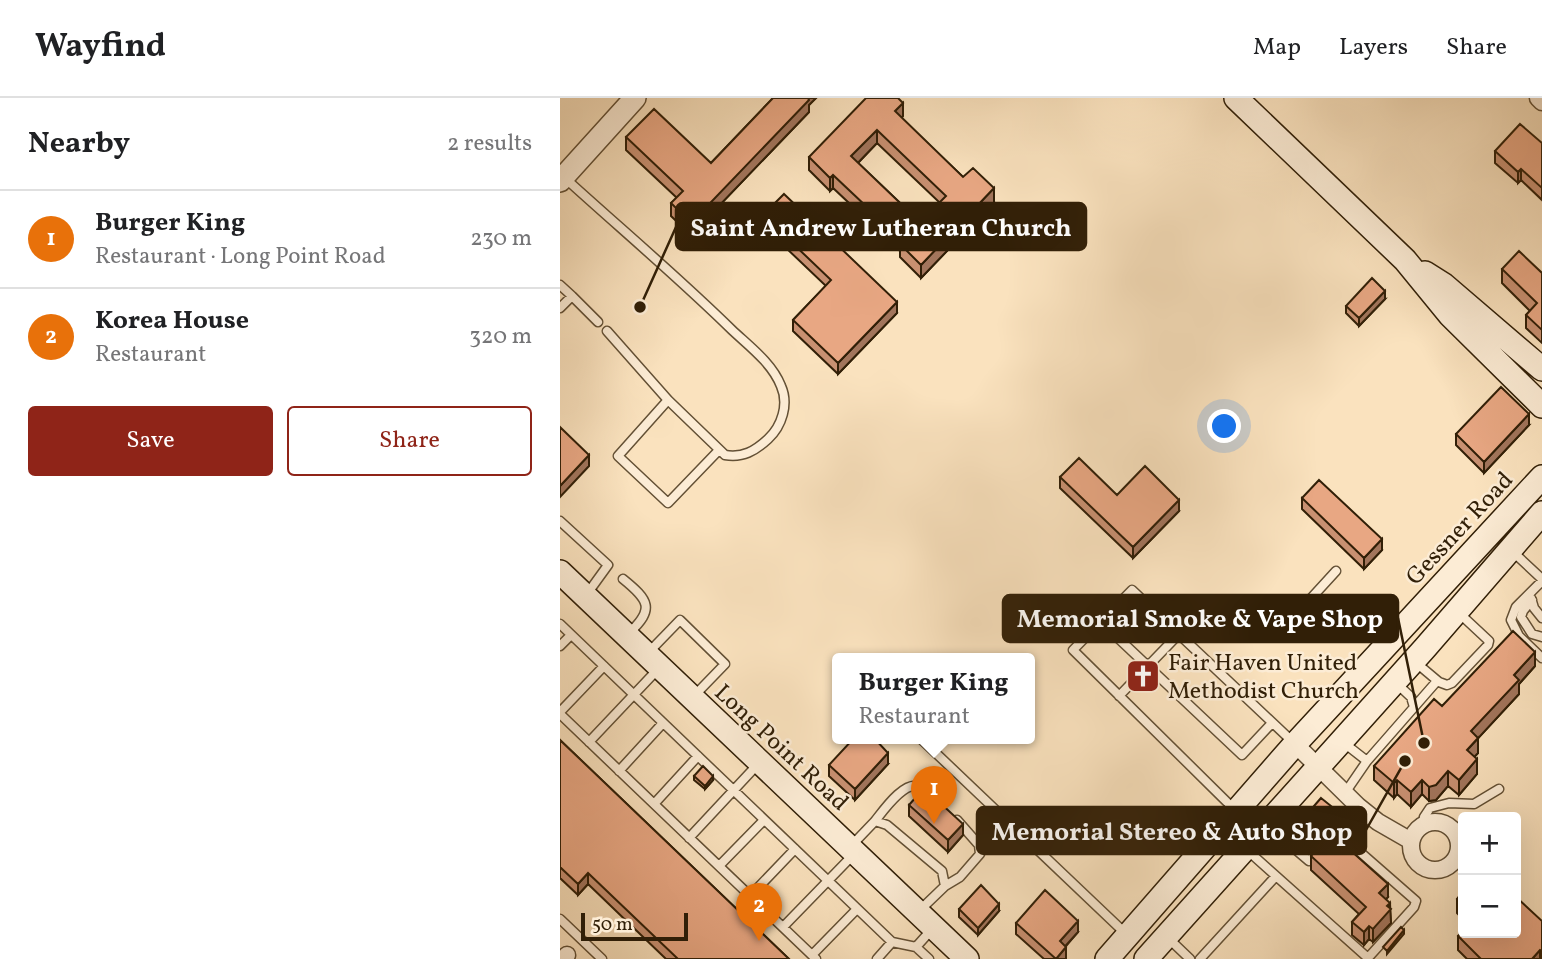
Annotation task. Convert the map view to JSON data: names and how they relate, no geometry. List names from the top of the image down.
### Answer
{
  "streets": {
    "main road": ["Gessner Road", "Long Point Road"]
  },
  "places": {
    "other": ["Saint Andrew Lutheran Church", "Memorial Smoke & Vape Shop", "Memorial Stereo & Auto Shop"],
    "church": ["Fair Haven United Methodist Church"]
  },
  "scale_bar": "50 m",
  "page": {
    "header": "Wayfind",
    "nav": ["Map", "Layers", "Share"],
    "heading": ["Nearby", "2 results"],
    "list": [
      {
        "mark": "1",
        "name": "Burger King",
        "note": "Restaurant · Long Point Road",
        "value": "230 m"
      },
      {
        "mark": "2",
        "name": "Korea House",
        "note": "Restaurant",
        "value": "320 m"
      }
    ],
    "buttons": ["Save", "Share"],
    "popup": ["Burger King", "Restaurant"],
    "pins": ["1", "2"],
    "map_buttons": ["+", "−"],
    "scale": "50 m"
  }
}
